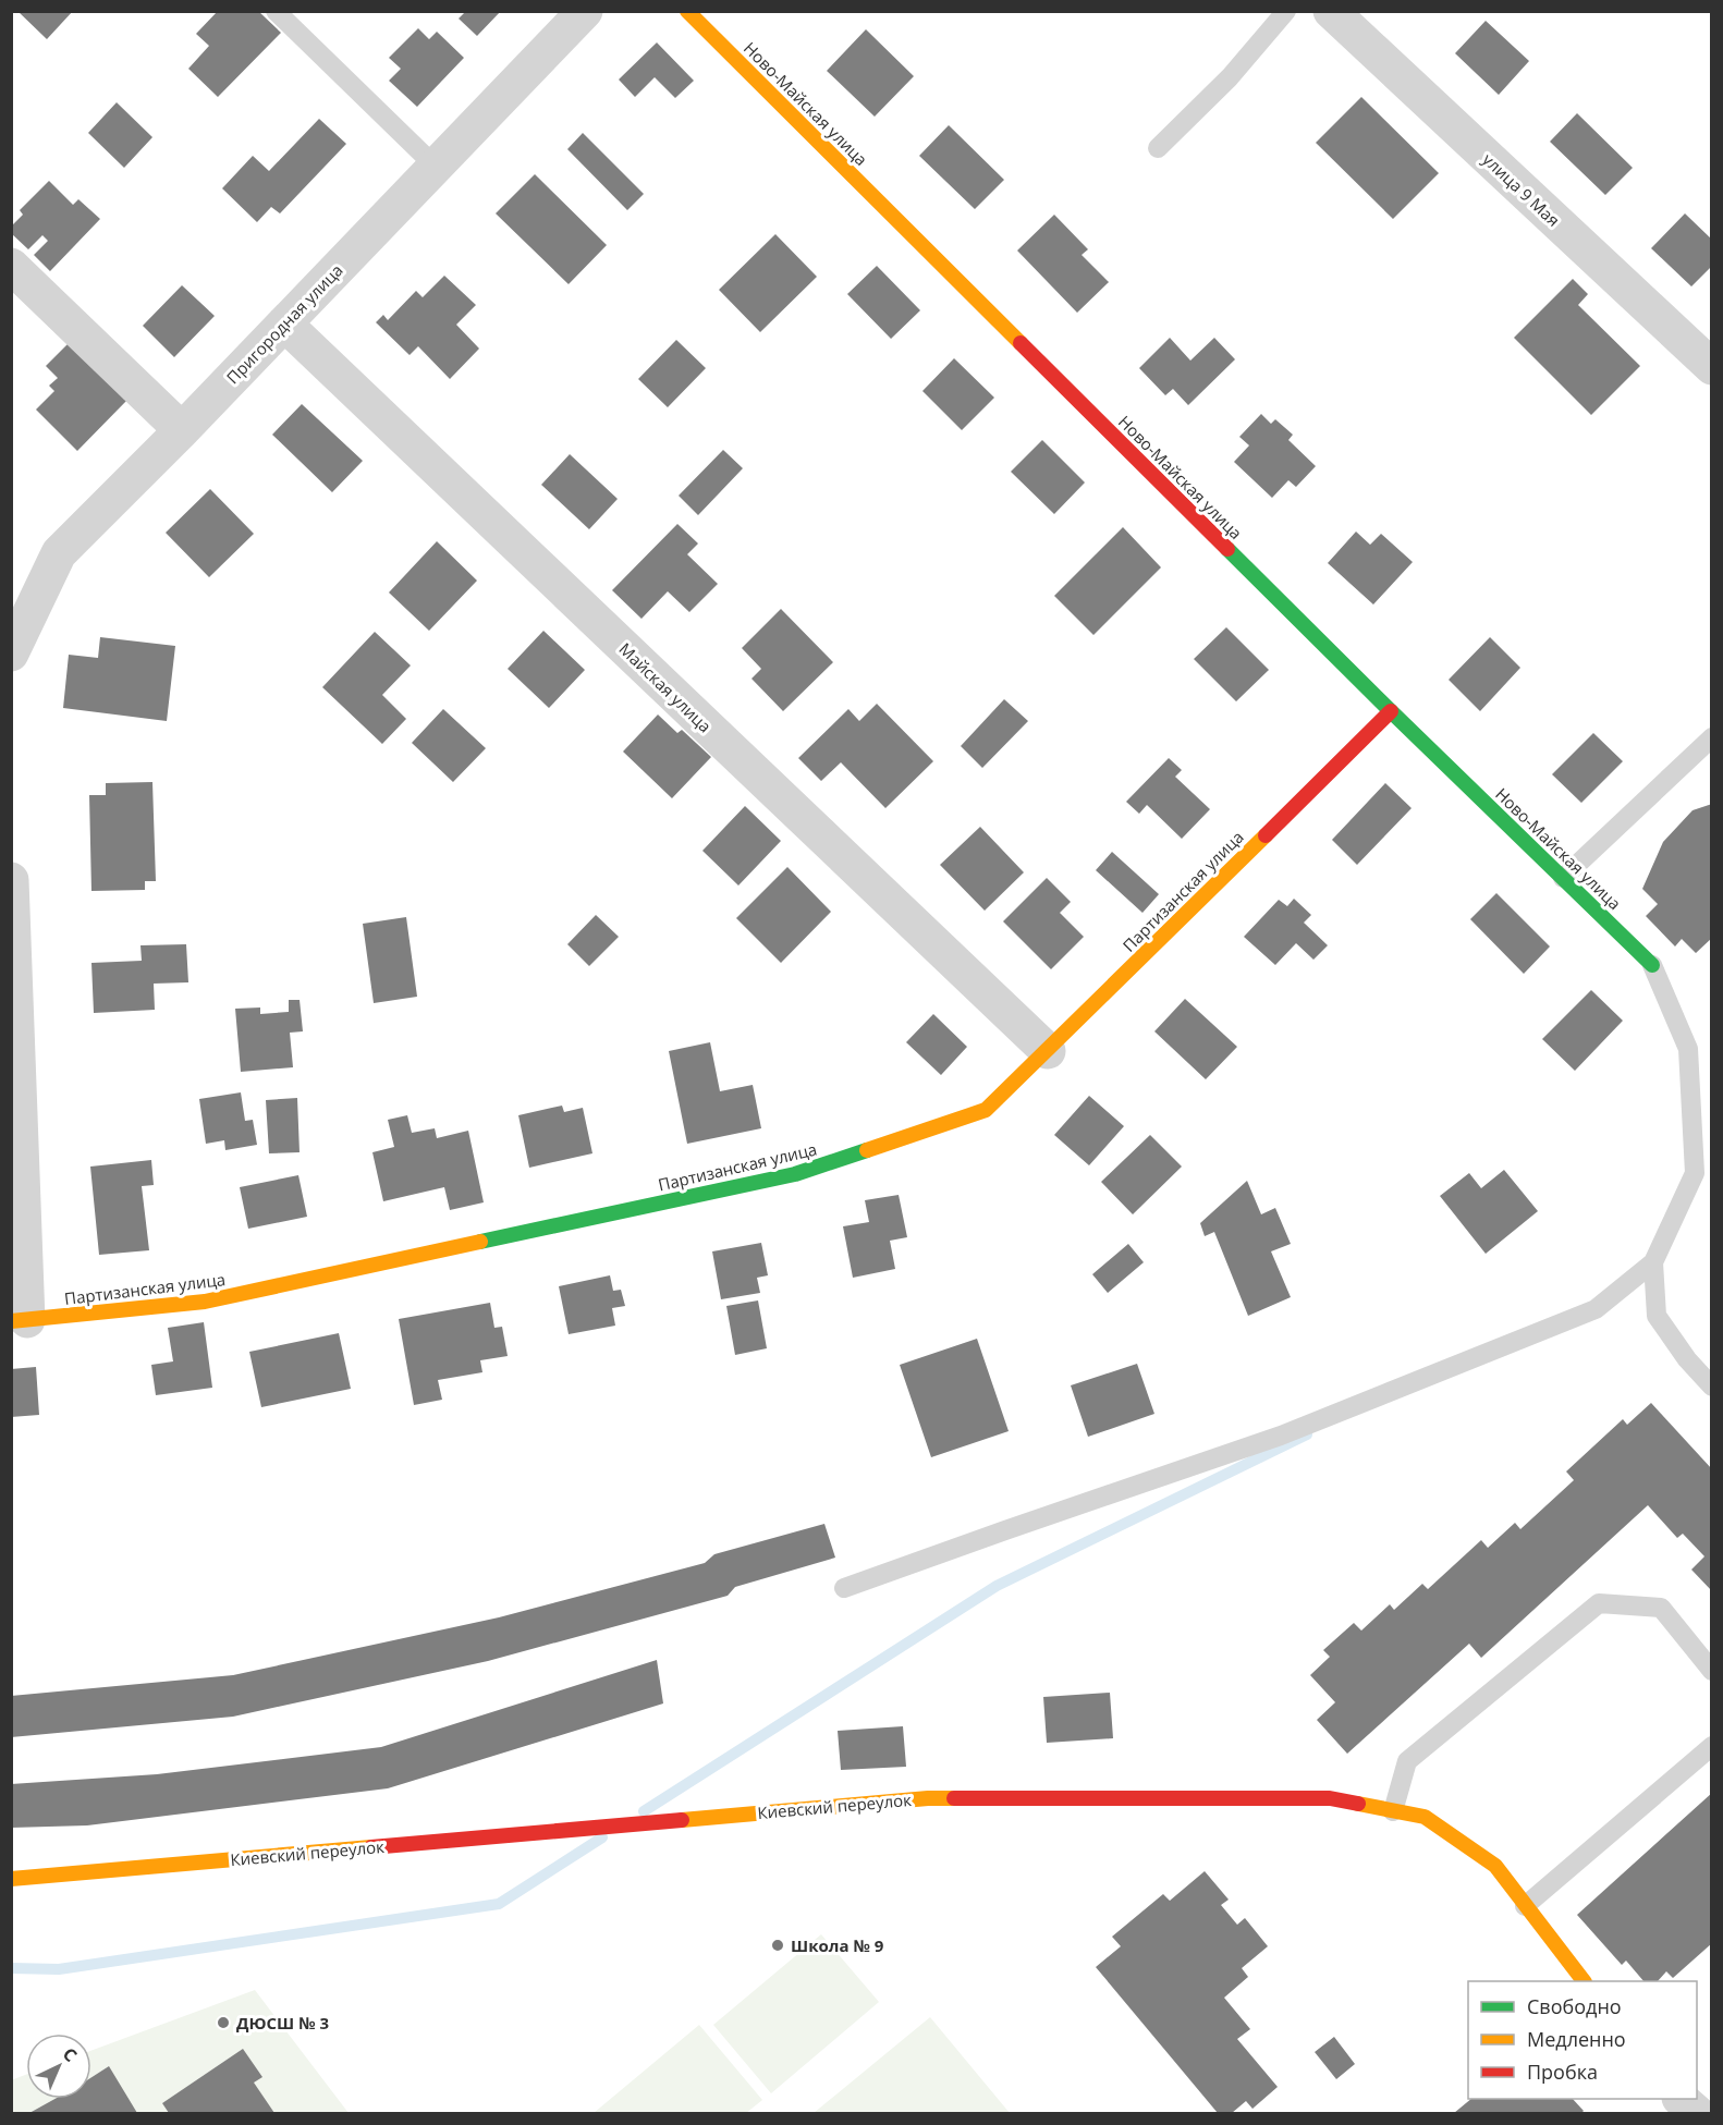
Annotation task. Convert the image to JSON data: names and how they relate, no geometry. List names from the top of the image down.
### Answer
{
  "streets": {
    "street": [
      "Ново-Майская улица",
      "улица 9 Мая",
      "Пригородная улица",
      "Майская улица",
      "Партизанская улица",
      "Киевский переулок"
    ]
  },
  "crossings": [
    ["Ново-Майская улица", "Партизанская улица"],
    ["Пригородная улица", "Майская улица"],
    ["Майская улица", "Партизанская улица"]
  ],
  "places": ["Школа № 9", "ДЮСШ № 3"],
  "legend": ["Свободно", "Медленно", "Пробка"],
  "north": "top right"
}
